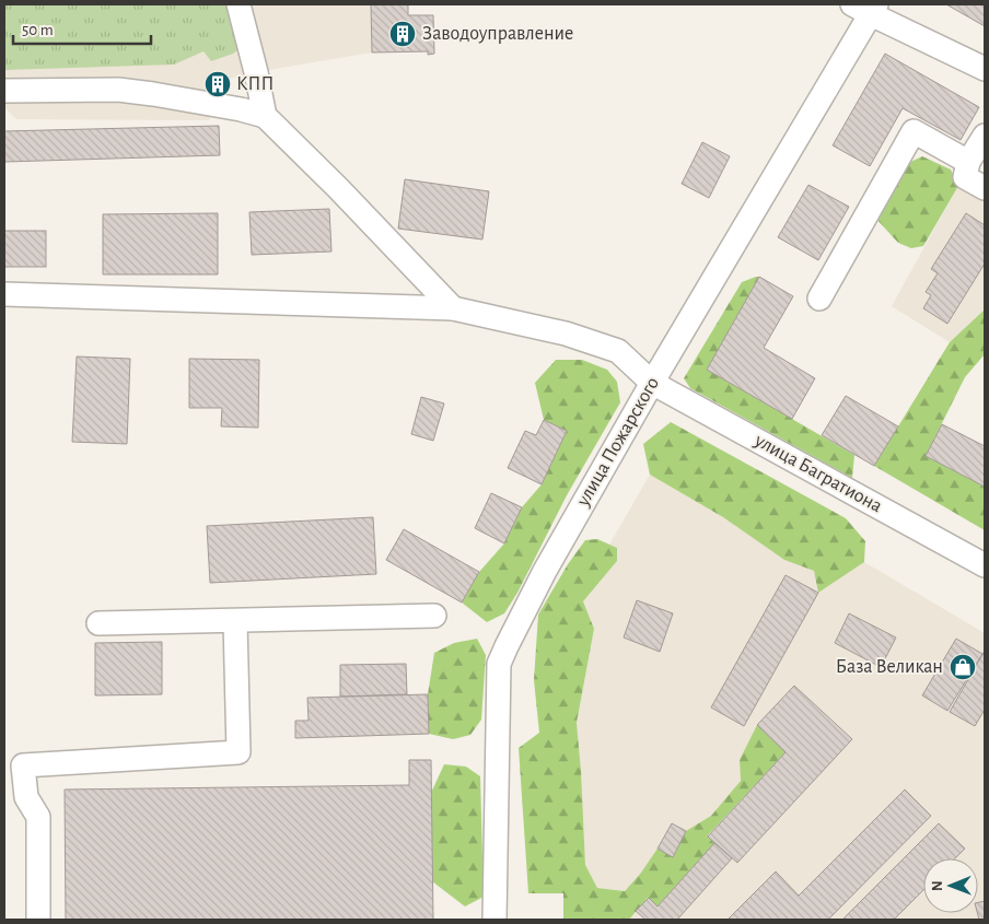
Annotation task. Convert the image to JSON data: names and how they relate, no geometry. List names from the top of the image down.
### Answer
{
  "streets": {
    "street": ["улица Пожарского", "улица Багратиона"]
  },
  "crossings": [
    ["улица Пожарского", "улица Багратиона"]
  ],
  "places": {
    "building": ["Заводоуправление", "КПП"],
    "shop": ["База Великан"]
  },
  "scale_bar": "50 m",
  "north": "left"
}
